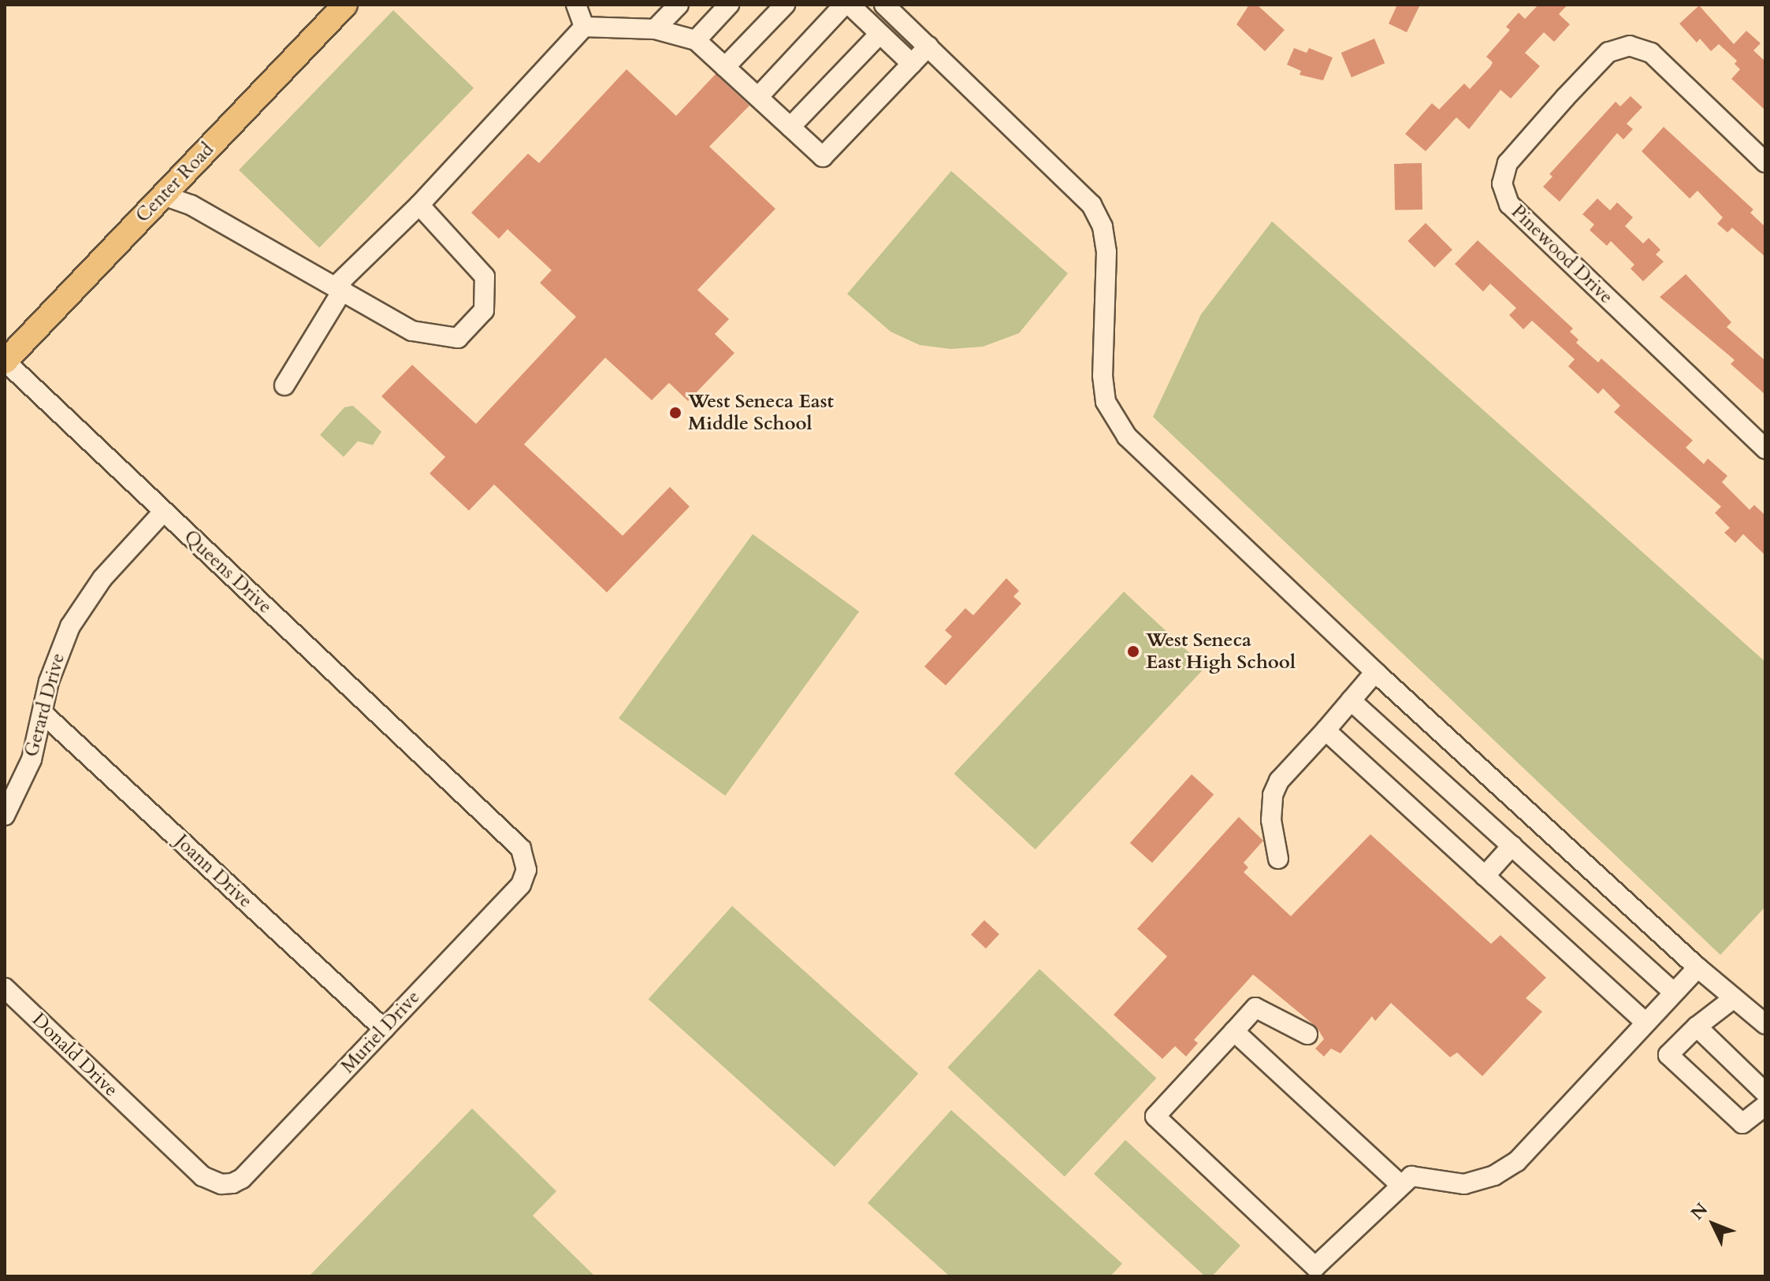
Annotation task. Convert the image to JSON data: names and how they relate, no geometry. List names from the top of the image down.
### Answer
{
  "streets": {
    "main road": ["Center Road"],
    "street": [
      "Pinewood Drive",
      "Queens Drive",
      "Gerard Drive",
      "Joann Drive",
      "Muriel Drive",
      "Donald Drive"
    ]
  },
  "crossings": [
    ["Center Road", "Queens Drive"],
    ["Queens Drive", "Gerard Drive"],
    ["Queens Drive", "Muriel Drive"],
    ["Gerard Drive", "Joann Drive"],
    ["Joann Drive", "Muriel Drive"],
    ["Muriel Drive", "Donald Drive"]
  ],
  "places": ["West Seneca East Middle School", "West Seneca East High School"],
  "north": "top left"
}
